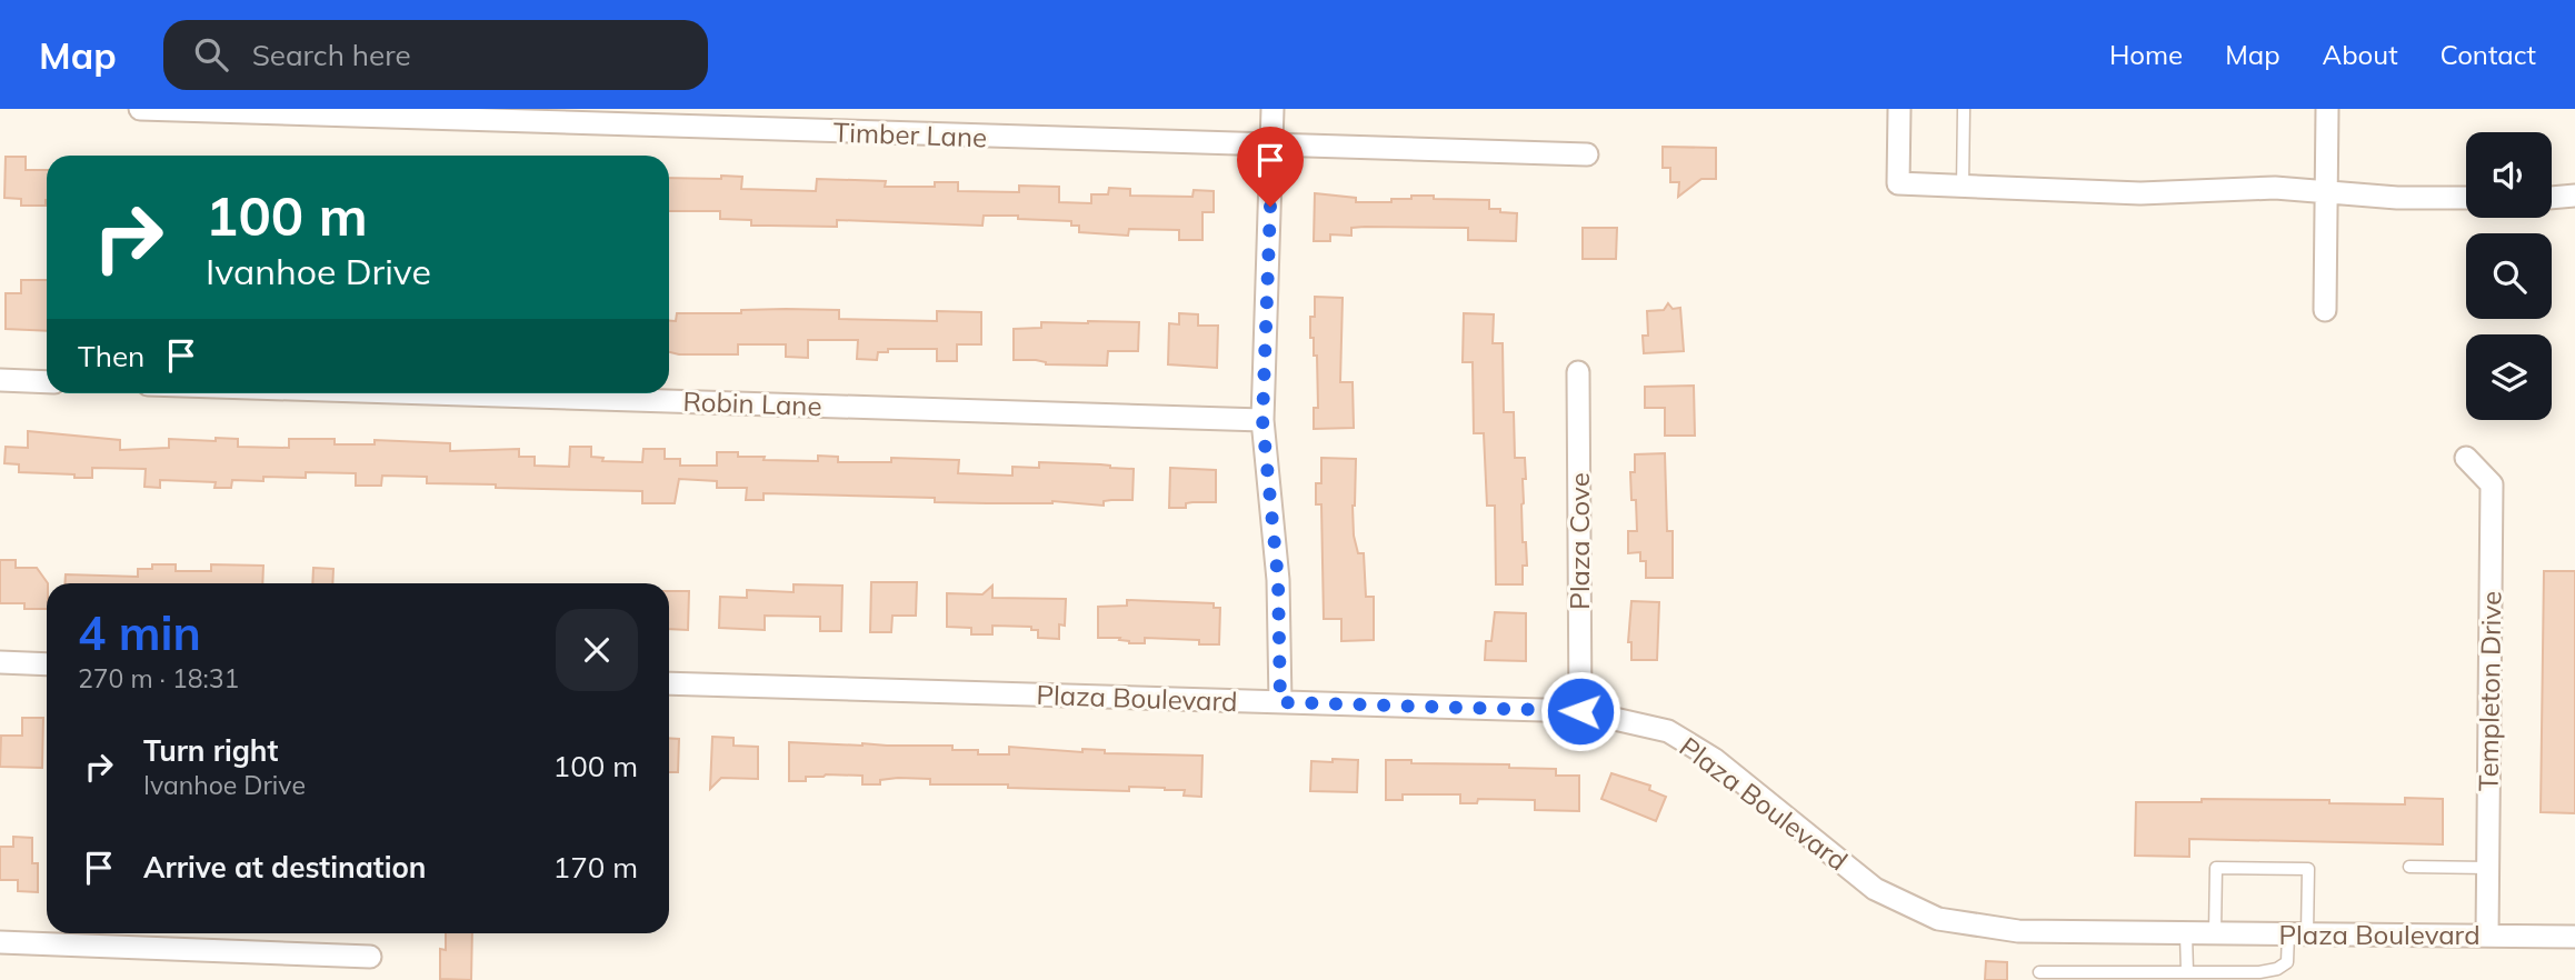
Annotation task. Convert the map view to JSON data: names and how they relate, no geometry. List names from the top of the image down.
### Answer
{
  "streets": {
    "street": [
      "Timber Lane",
      "Robin Lane",
      "Plaza Cove",
      "Templeton Drive",
      "Plaza Boulevard"
    ]
  },
  "crossings": [
    ["Plaza Cove", "Plaza Boulevard"],
    ["Templeton Drive", "Plaza Boulevard"]
  ],
  "page": {
    "header": "Map",
    "search": "Search here",
    "nav": [
      "Home",
      "Map",
      "About",
      "Contact"
    ],
    "turn": ["100 m", "Ivanhoe Drive"],
    "then": "Then",
    "heading": ["4 min", "270 m · 18:31"],
    "list": [
      {
        "name": "Turn right",
        "note": "Ivanhoe Drive",
        "value": "100 m"
      },
      {
        "name": "Arrive at destination",
        "value": "170 m"
      }
    ]
  }
}
